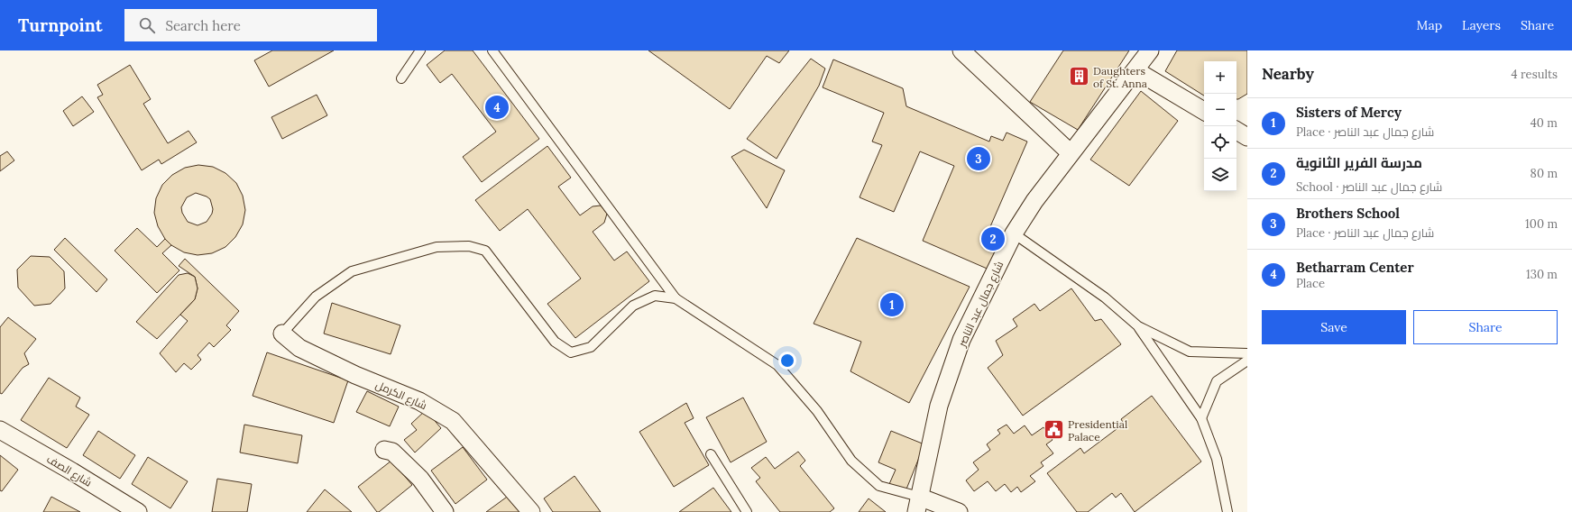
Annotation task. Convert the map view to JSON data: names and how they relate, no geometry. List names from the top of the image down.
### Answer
{
  "streets": {
    "street": ["شارع جمال عبد الناصر", "شارع الكرمل", "شارع الصف"]
  },
  "places": {
    "building": ["Daughters of St. Anna"],
    "public building": ["Presidential Palace"]
  },
  "page": {
    "header": "Turnpoint",
    "search": "Search here",
    "nav": ["Map", "Layers", "Share"],
    "heading": ["Nearby", "4 results"],
    "map_buttons": ["+", "−"],
    "pins": [
      "4",
      "3",
      "2",
      "1"
    ],
    "list": [
      {
        "mark": "1",
        "name": "Sisters of Mercy",
        "note": "Place · شارع جمال عبد الناصر",
        "value": "40 m"
      },
      {
        "mark": "2",
        "name": "مدرسة الفرير الثانوية",
        "note": "School · شارع جمال عبد الناصر",
        "value": "80 m"
      },
      {
        "mark": "3",
        "name": "Brothers School",
        "note": "Place · شارع جمال عبد الناصر",
        "value": "100 m"
      },
      {
        "mark": "4",
        "name": "Betharram Center",
        "note": "Place",
        "value": "130 m"
      }
    ],
    "buttons": ["Save", "Share"]
  }
}
